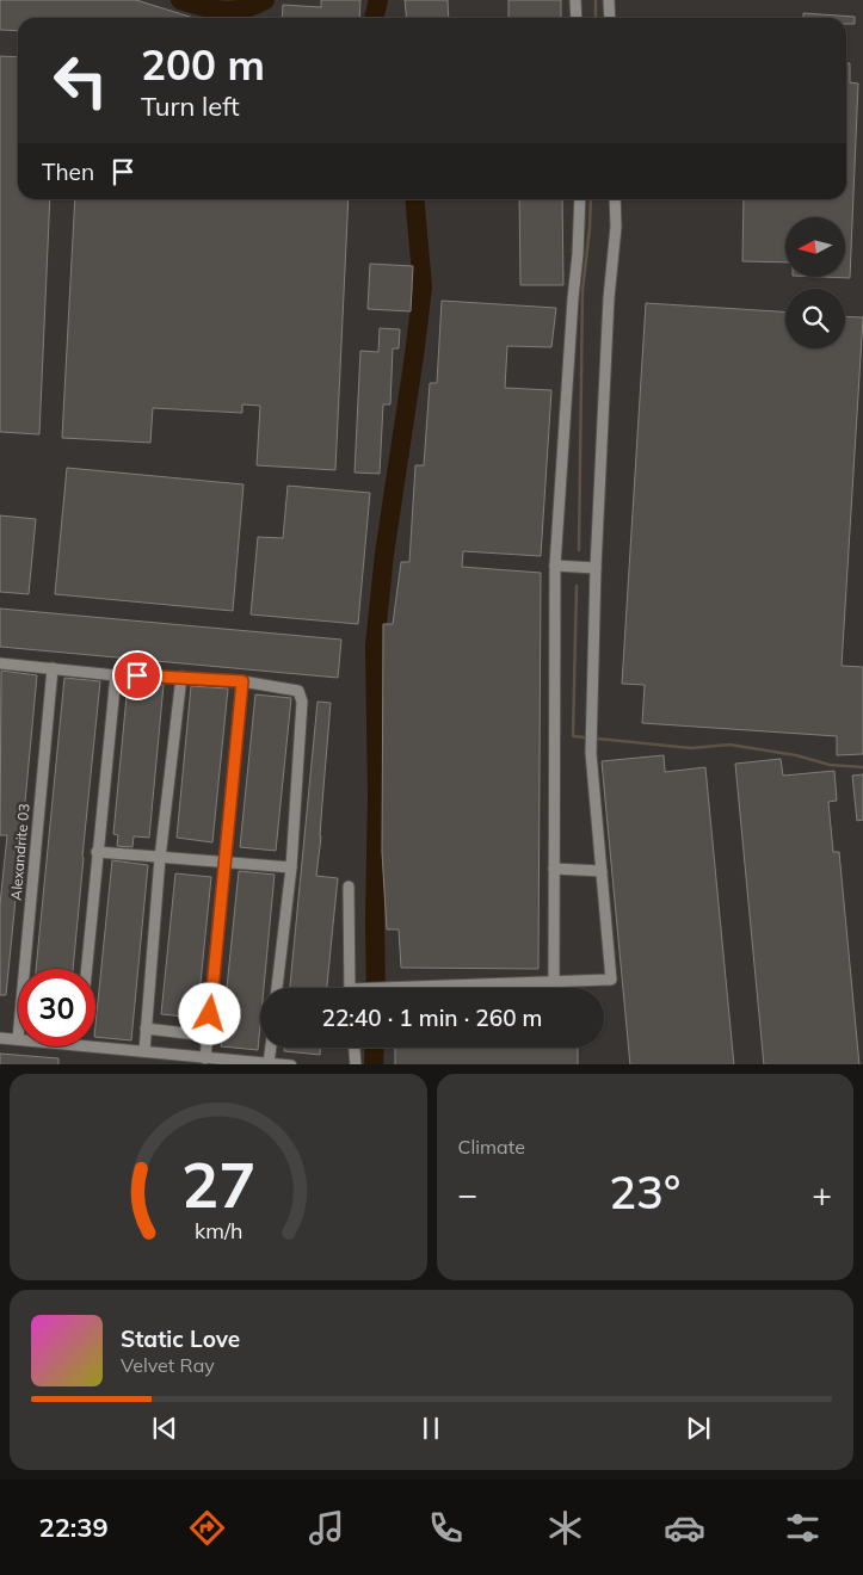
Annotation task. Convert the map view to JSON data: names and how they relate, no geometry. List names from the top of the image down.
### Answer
{
  "streets": {
    "street": ["Alexandrite 03"]
  },
  "north": "left",
  "page": {
    "turn": ["200 m", "Turn left"],
    "then": "Then",
    "limit": "30",
    "trip": "22:40 · 1 min · 260 m",
    "tile": "Climate",
    "heat": ["−", "23°", "+"],
    "song": ["Static Love", "Velvet Ray"],
    "tabs": "22:39",
    "gauge": ["27", "km/h"]
  }
}
